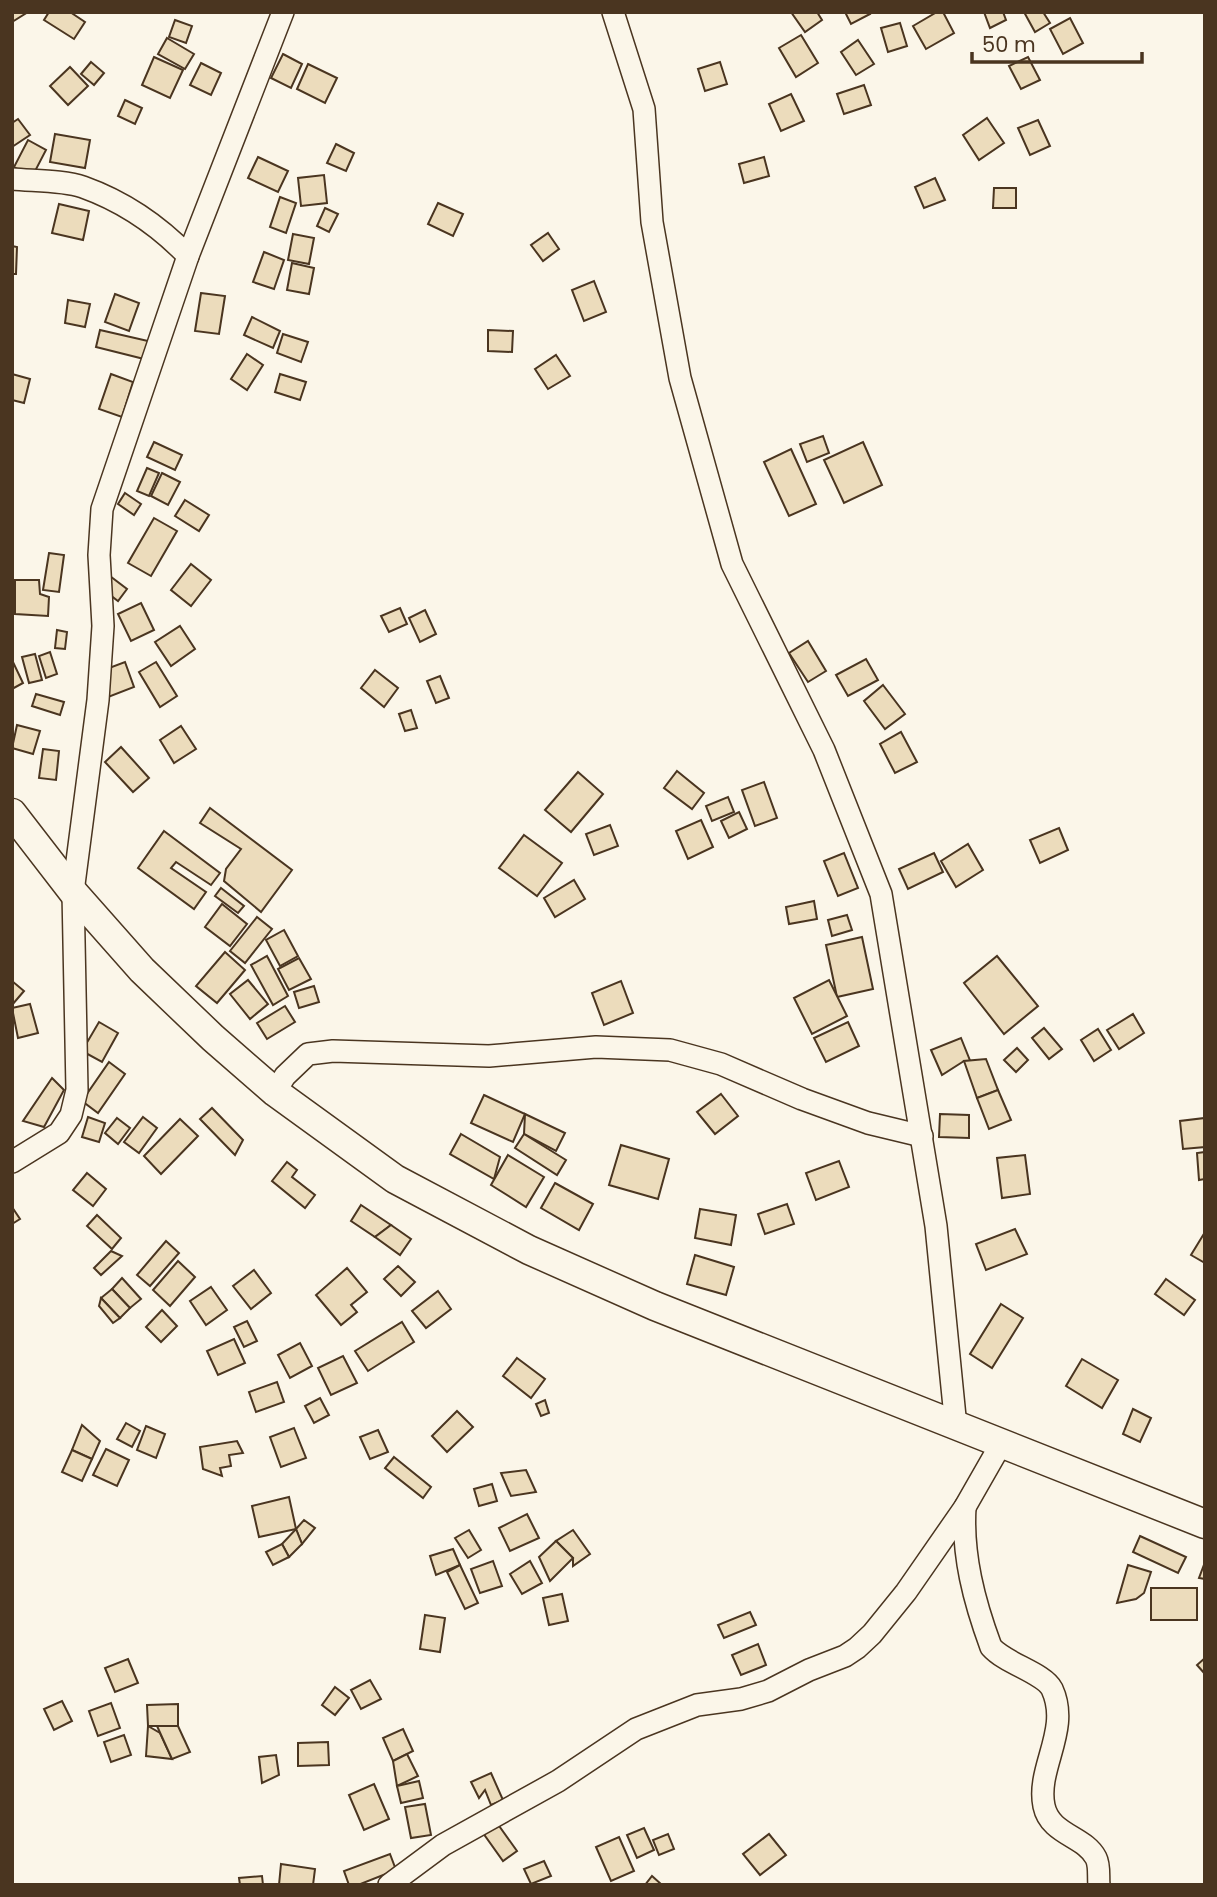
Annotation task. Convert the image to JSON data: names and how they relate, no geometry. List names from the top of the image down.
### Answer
{
  "scale_bar": "50 m"
}
